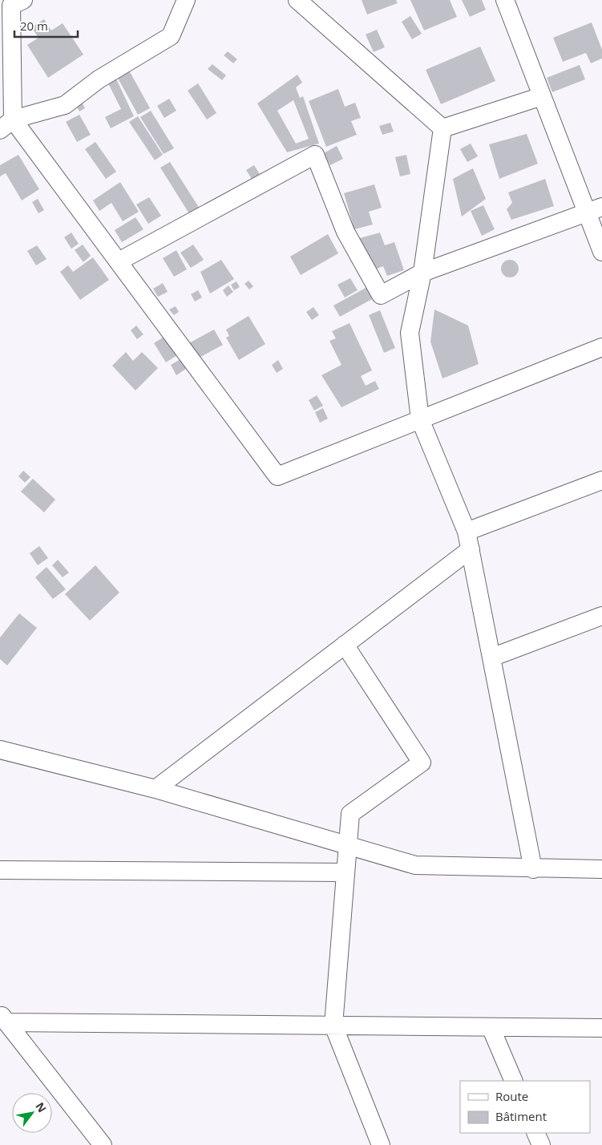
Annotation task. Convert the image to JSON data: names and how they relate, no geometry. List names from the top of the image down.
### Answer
{
  "legend": ["Route", "Bâtiment"],
  "scale_bar": "20 m",
  "north": "top right"
}
